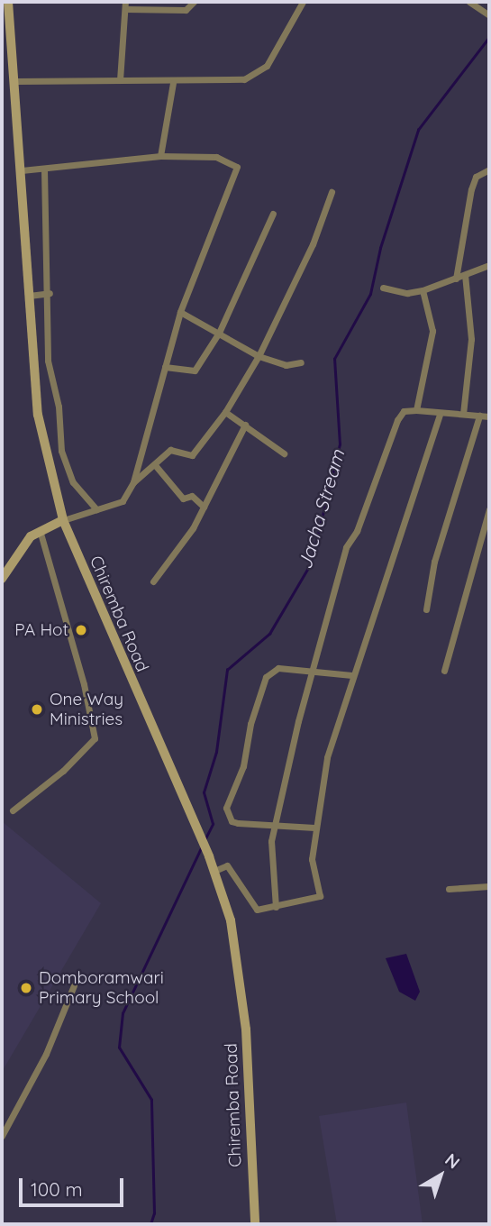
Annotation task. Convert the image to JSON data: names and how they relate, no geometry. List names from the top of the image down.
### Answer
{
  "streets": {
    "main road": ["Chiremba Road"]
  },
  "water": ["Jacha Stream"],
  "places": ["PA Hot", "One Way Ministries", "Domboramwari Primary School"],
  "scale_bar": "100 m",
  "north": "top right"
}
